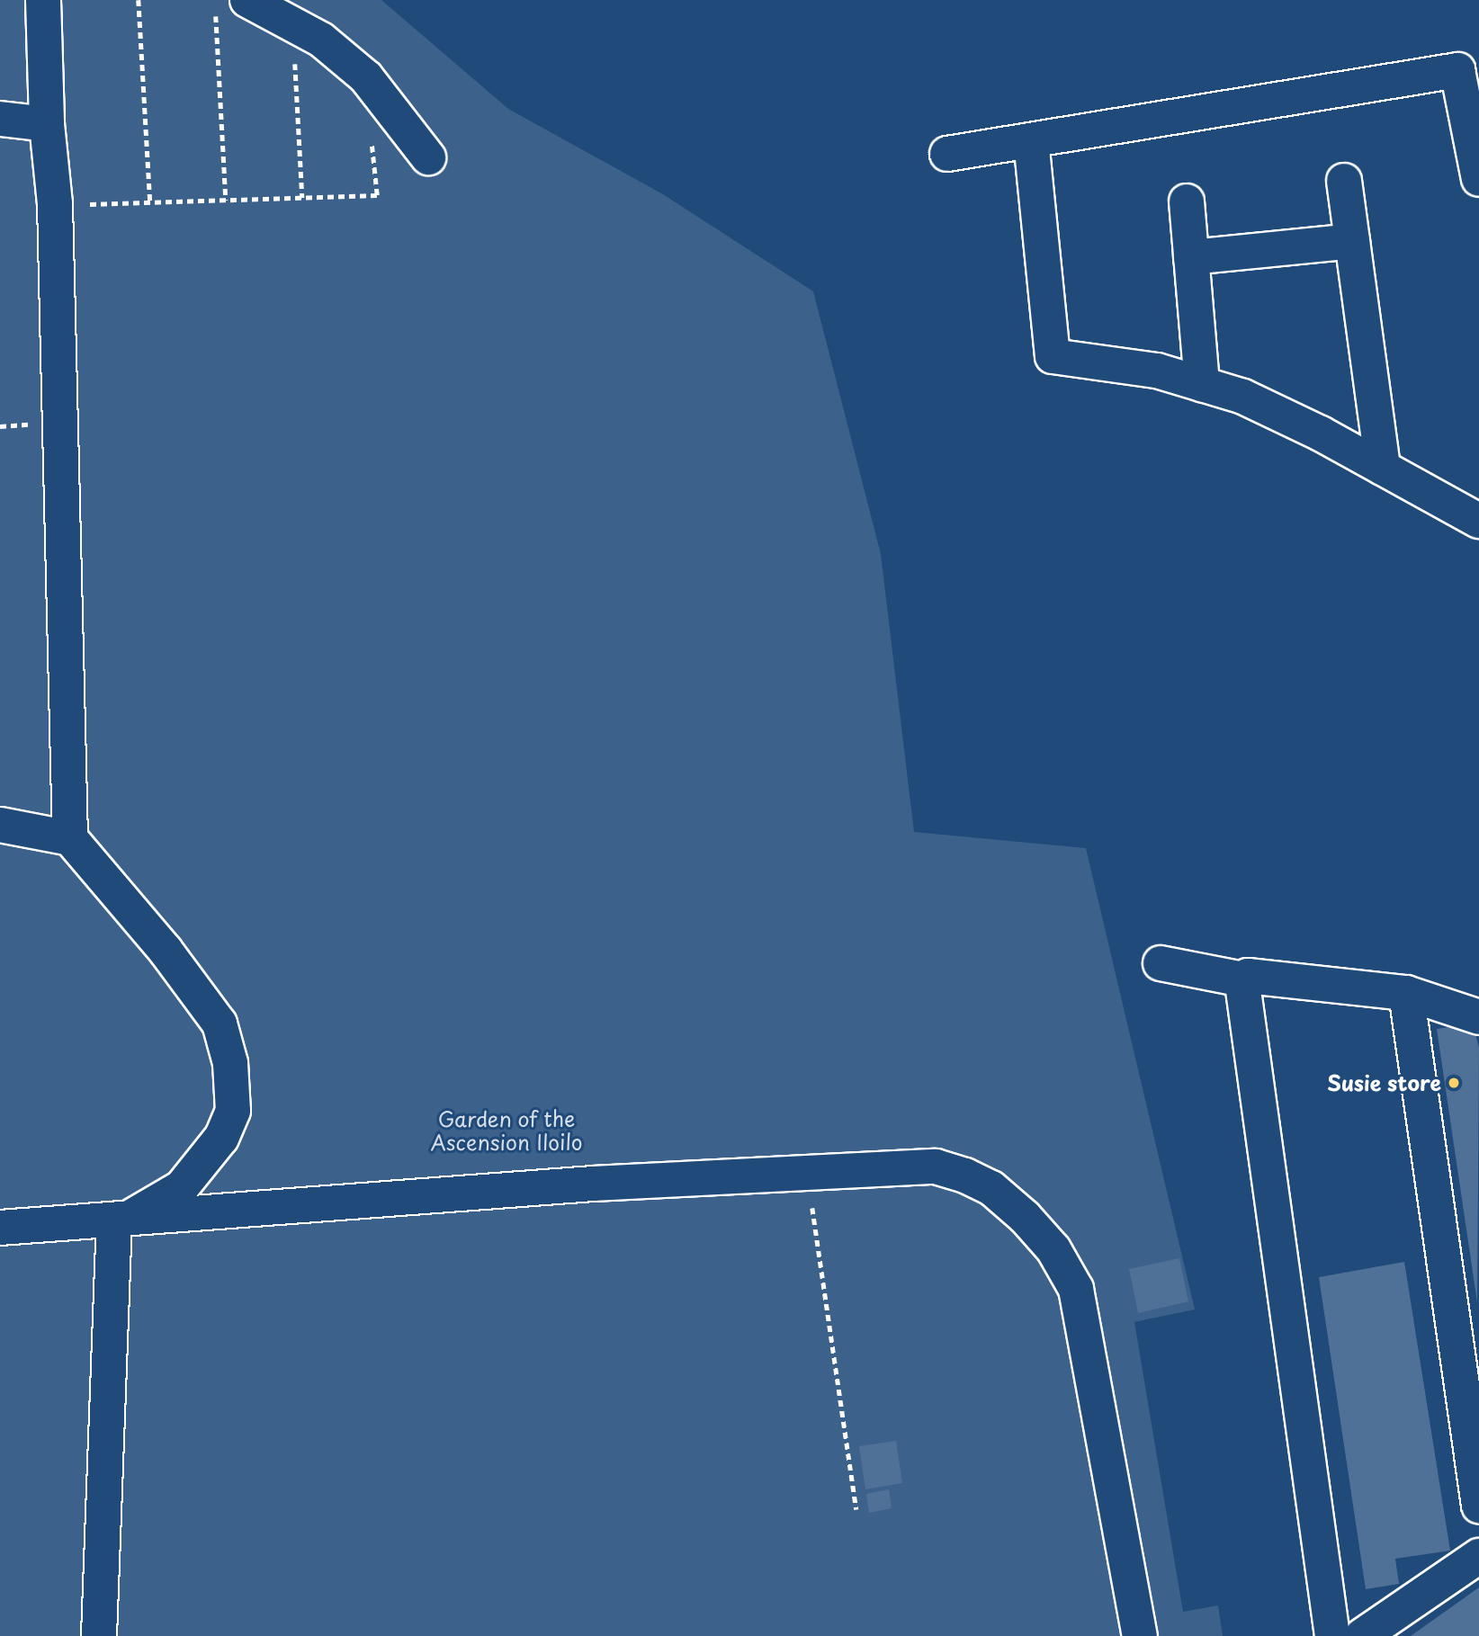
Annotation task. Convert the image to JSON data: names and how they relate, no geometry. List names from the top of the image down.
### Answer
{
  "parks": ["Garden of the Ascension Iloilo"],
  "places": ["Susie store"]
}
